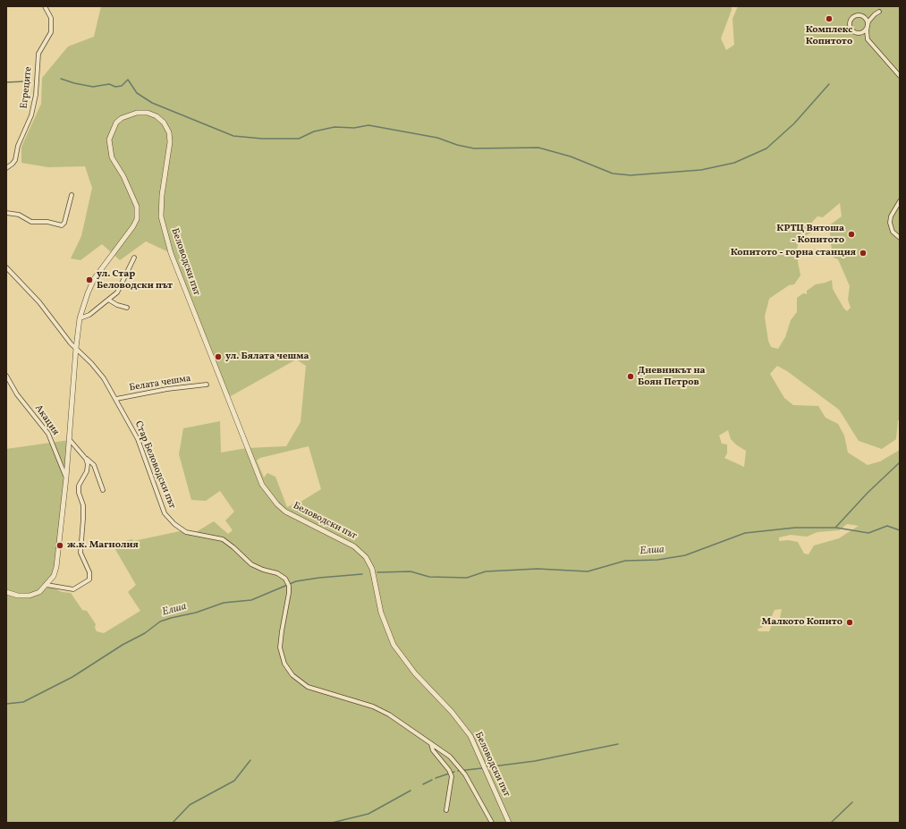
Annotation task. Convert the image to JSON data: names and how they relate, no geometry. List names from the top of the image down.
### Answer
{
  "streets": {
    "street": [
      "Егреците",
      "Беловодски път",
      "Белата чешма",
      "Акация",
      "Стар Беловодски път"
    ]
  },
  "crossings": [
    ["Беловодски път", "Акация"],
    ["Беловодски път", "Стар Беловодски път"],
    ["Белата чешма", "Стар Беловодски път"]
  ],
  "water": ["Елша"],
  "places": [
    "Комплекс Копитото",
    "КРТЦ Витоша - Копитото",
    "Копитото - горна станция",
    "ул. Стар Беловодски път",
    "ул. Бялата чешма",
    "Дневникът на Боян Петров",
    "ж.к. Магнолия",
    "Малкото Копито"
  ]
}
